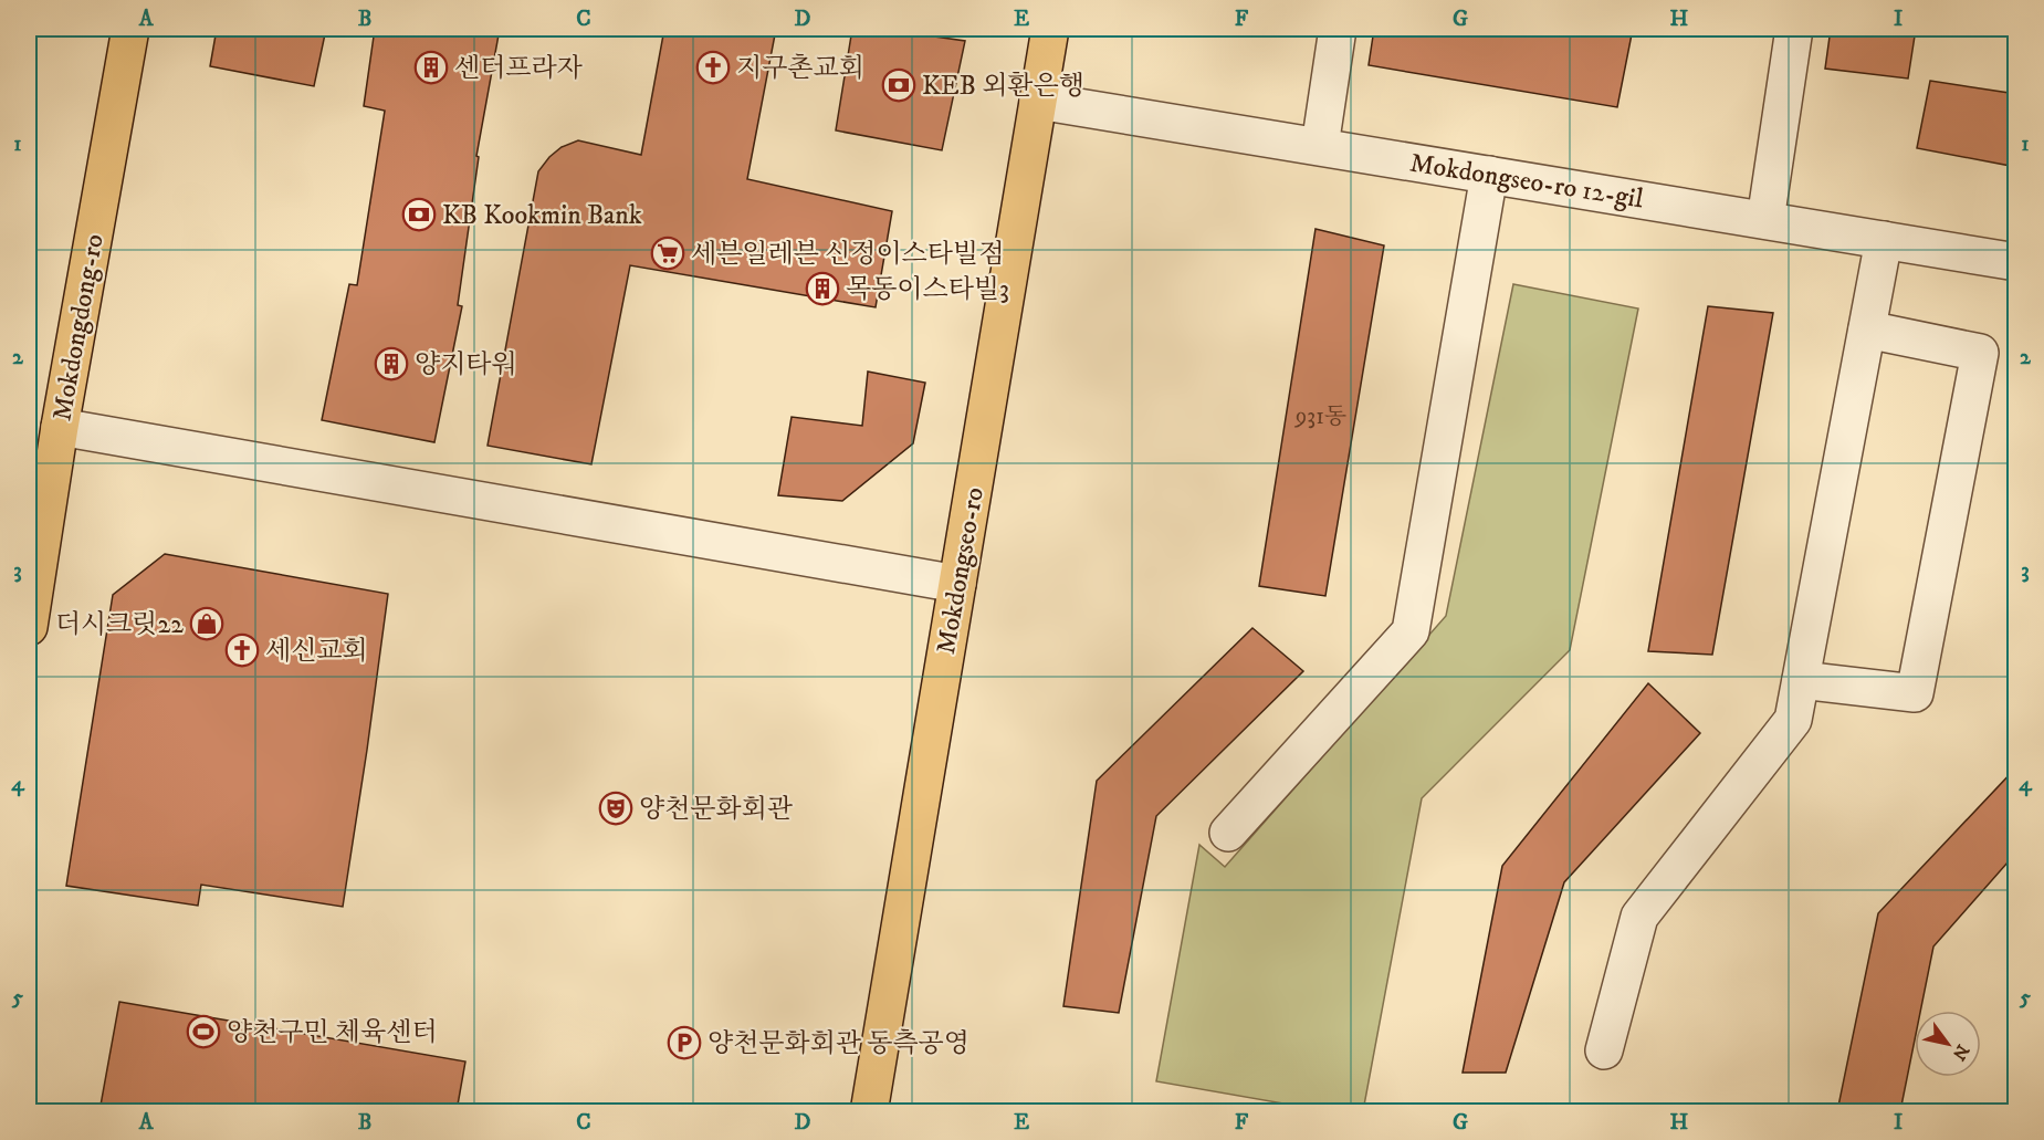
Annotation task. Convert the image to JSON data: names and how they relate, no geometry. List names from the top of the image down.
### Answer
{
  "streets": {
    "main road": ["Mokdongdong-ro", "Mokdongseo-ro"],
    "street": ["Mokdongseo-ro 12-gil"]
  },
  "crossings": [
    ["Mokdongseo-ro 12-gil", "Mokdongseo-ro"]
  ],
  "places": {
    "building": ["센터프라자", "목동이스타빌3", "양지타워"],
    "church": ["지구촌교회", "세신교회"],
    "bank": ["KEB 외환은행", "KB Kookmin Bank"],
    "supermarket": ["세븐일레븐 신정이스타빌점"],
    "shop": ["더시크릿22"],
    "theatre": ["양천문화회관"],
    "sports": ["양천구민 체육센터"],
    "parking": ["양천문화회관 동측공영"]
  },
  "house_numbers": ["931동"],
  "north": "bottom right",
  "grid": {
    "columns": [
      "A",
      "B",
      "C",
      "D",
      "E",
      "F",
      "G",
      "H",
      "I"
    ],
    "rows": [
      "1",
      "2",
      "3",
      "4",
      "5"
    ]
  }
}
